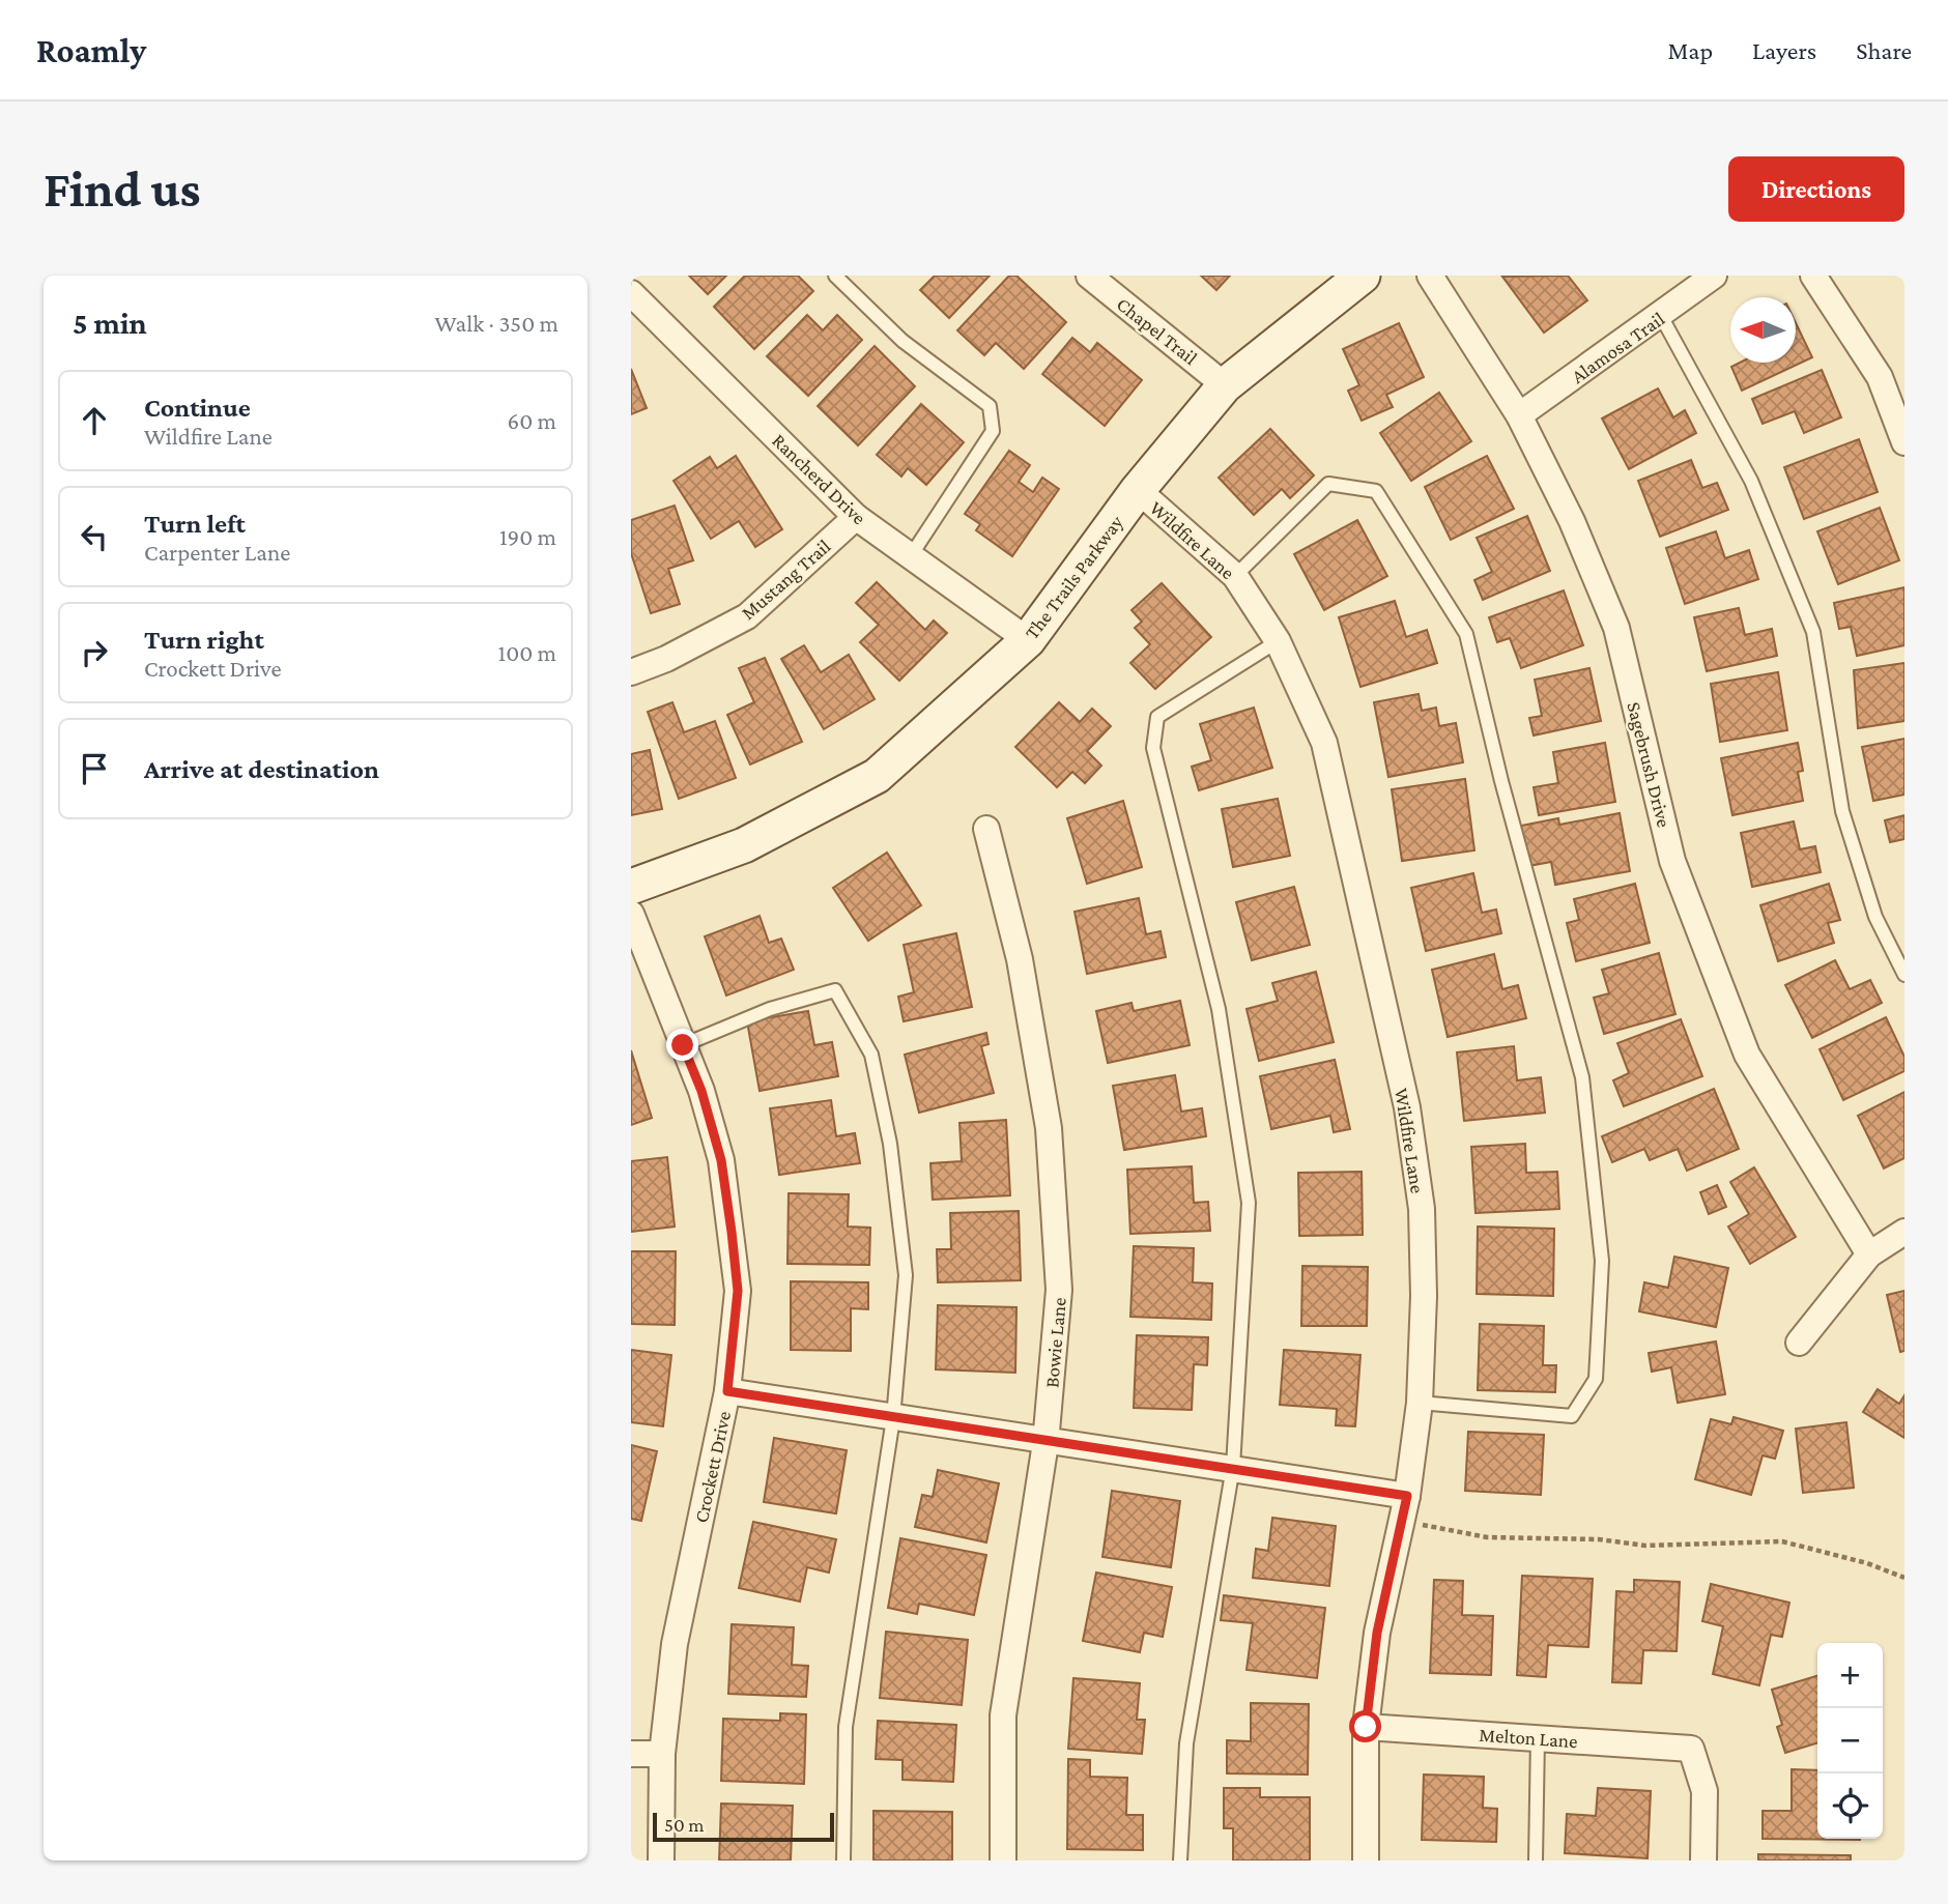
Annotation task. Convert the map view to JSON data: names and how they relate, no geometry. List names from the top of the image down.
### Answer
{
  "streets": {
    "street": [
      "Chapel Trail",
      "Alamosa Trail",
      "Rancherd Drive",
      "Wildfire Lane",
      "The Trails Parkway",
      "Mustang Trail",
      "Sagebrush Drive",
      "Bowie Lane",
      "Crockett Drive",
      "Melton Lane"
    ]
  },
  "crossings": [
    ["Chapel Trail", "The Trails Parkway"],
    ["Alamosa Trail", "Sagebrush Drive"],
    ["Rancherd Drive", "The Trails Parkway"],
    ["Rancherd Drive", "Mustang Trail"],
    ["Wildfire Lane", "The Trails Parkway"],
    ["Wildfire Lane", "Melton Lane"]
  ],
  "scale_bar": "50 m",
  "north": "left",
  "page": {
    "header": "Roamly",
    "nav": ["Map", "Layers", "Share"],
    "buttons": "Directions",
    "title": "Find us",
    "heading": ["5 min", "Walk · 350 m"],
    "list": [
      ["Continue", "Wildfire Lane", "60 m"],
      ["Turn left", "Carpenter Lane", "190 m"],
      ["Turn right", "Crockett Drive", "100 m"],
      "Arrive at destination"
    ],
    "map_buttons": ["+", "−"],
    "scale": "50 m"
  }
}
